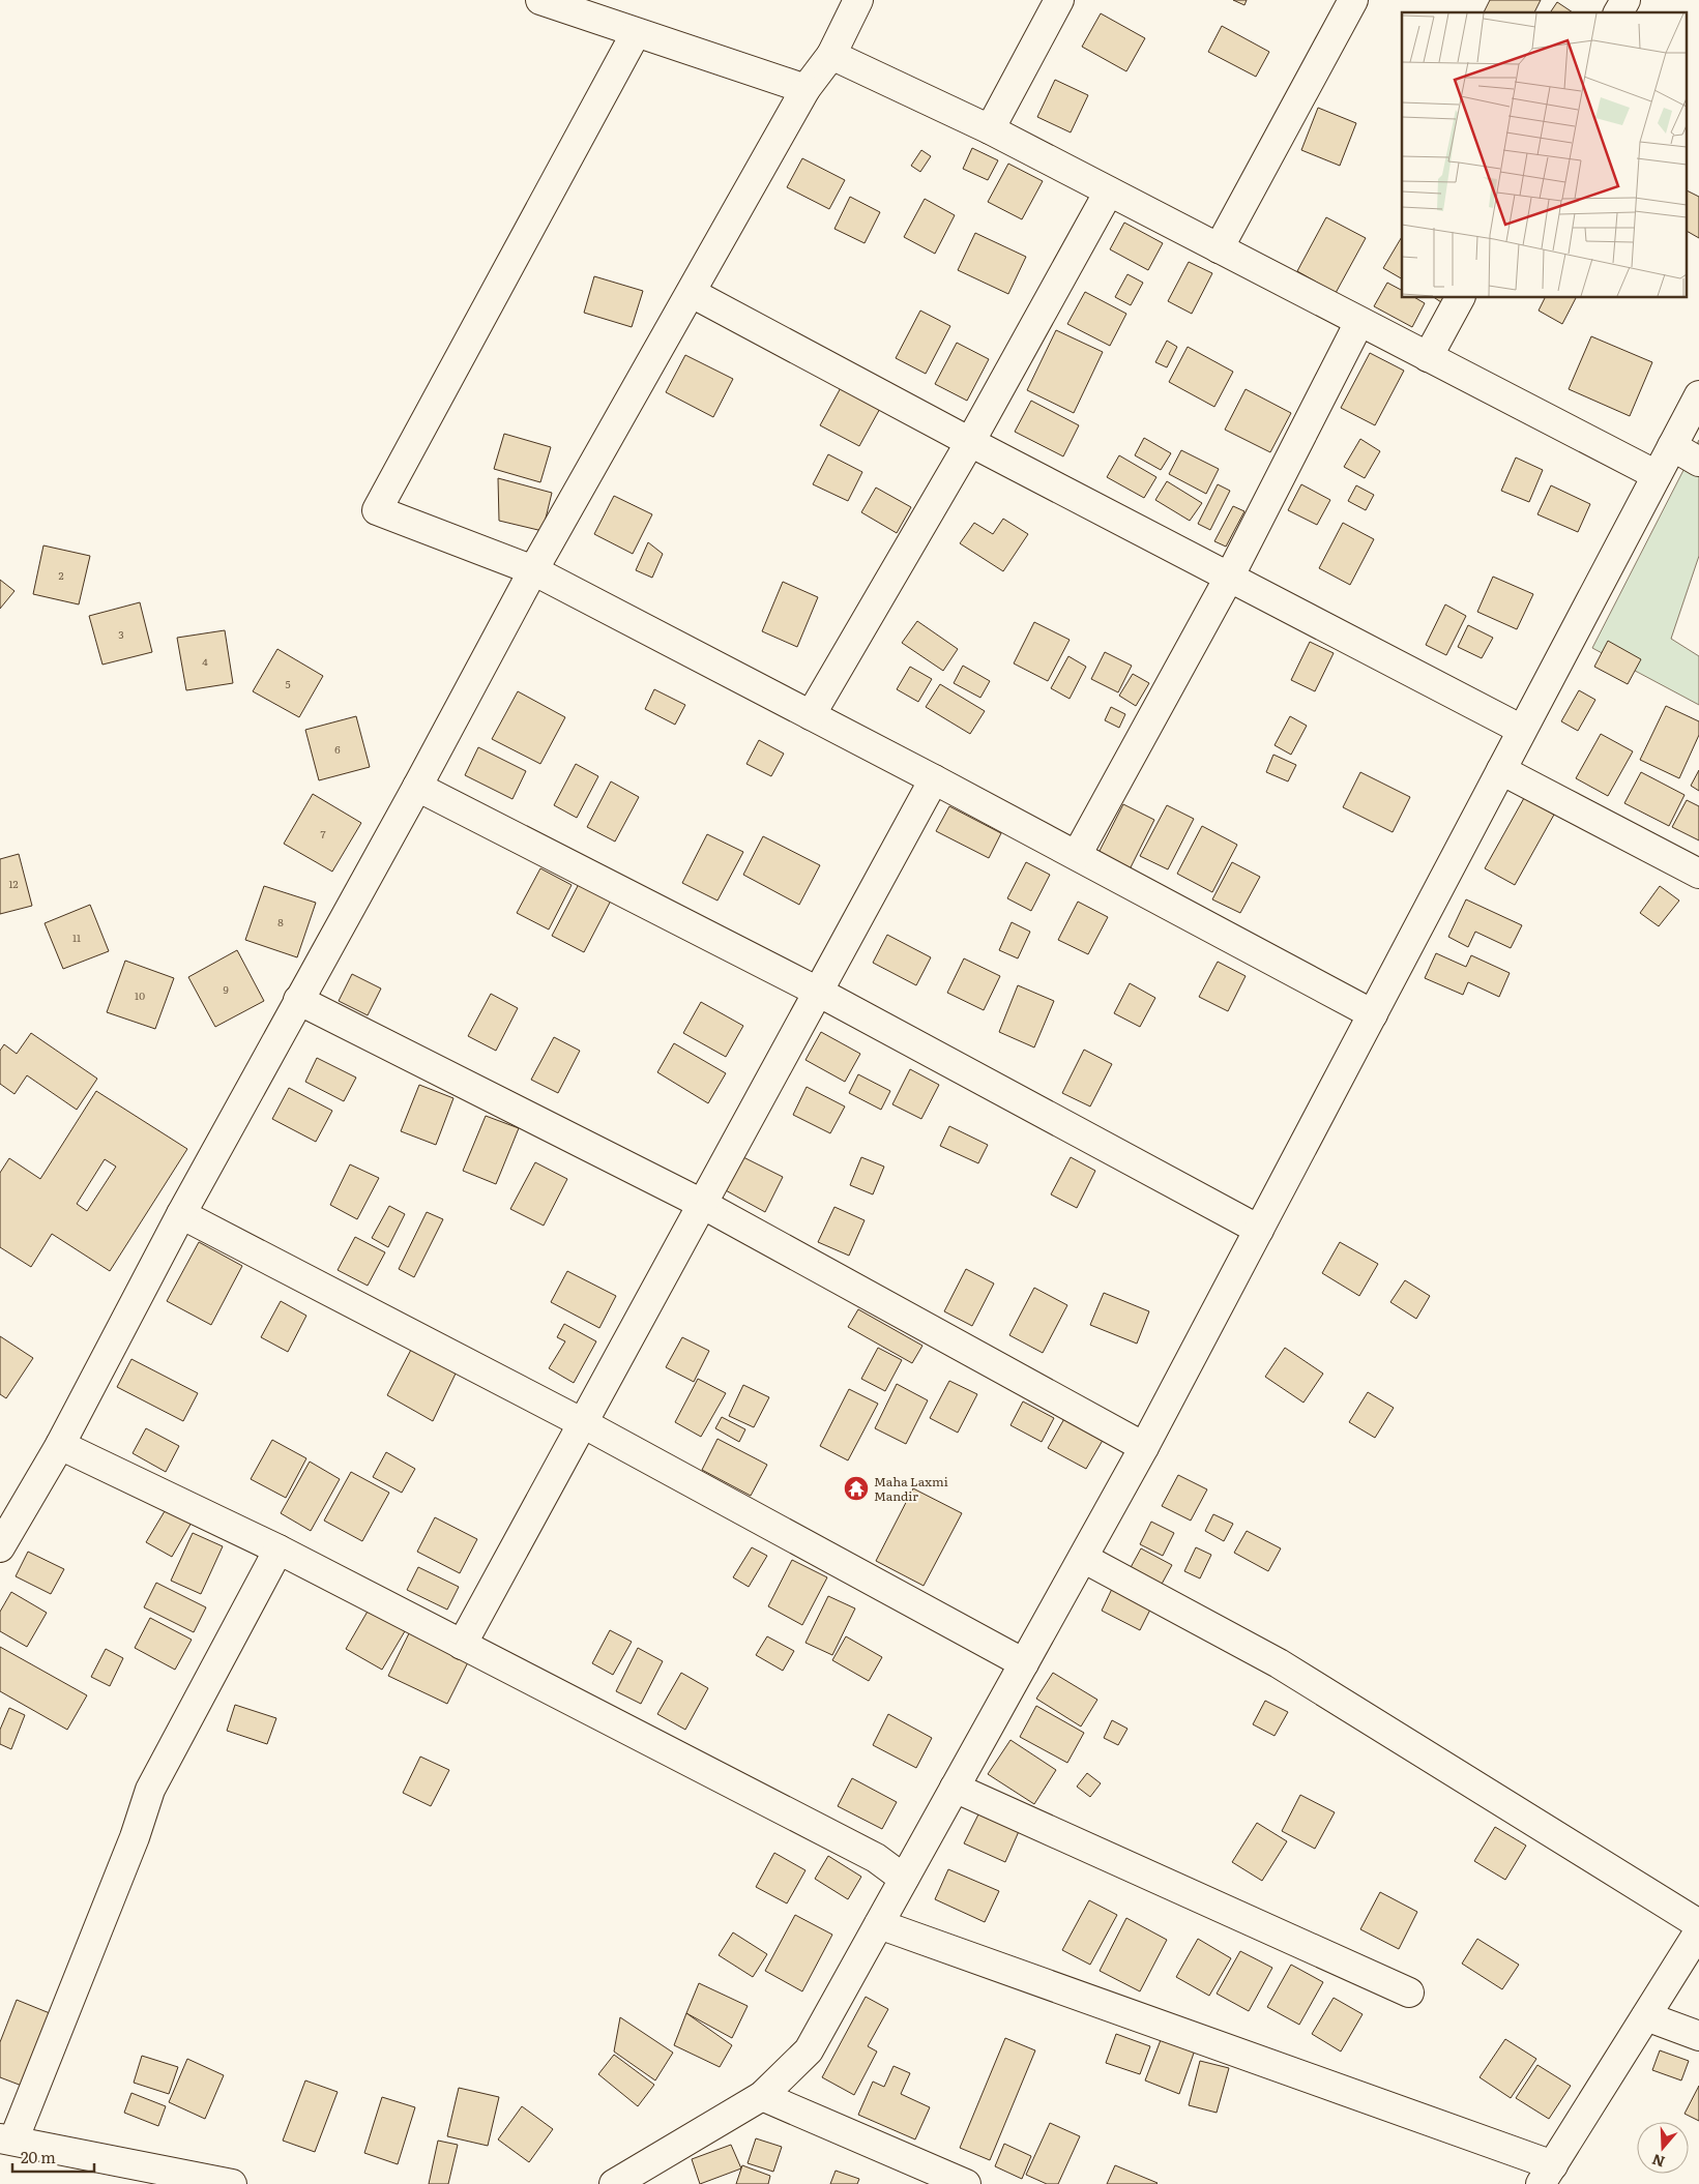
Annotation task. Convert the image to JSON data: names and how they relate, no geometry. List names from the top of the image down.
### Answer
{
  "places": {
    "temple": ["Maha Laxmi Mandir"]
  },
  "house_numbers": [
    "2",
    "3",
    "4",
    "5",
    "6",
    "7",
    "12",
    "8",
    "11",
    "9",
    "10"
  ],
  "scale_bar": "20 m",
  "north": "bottom"
}
